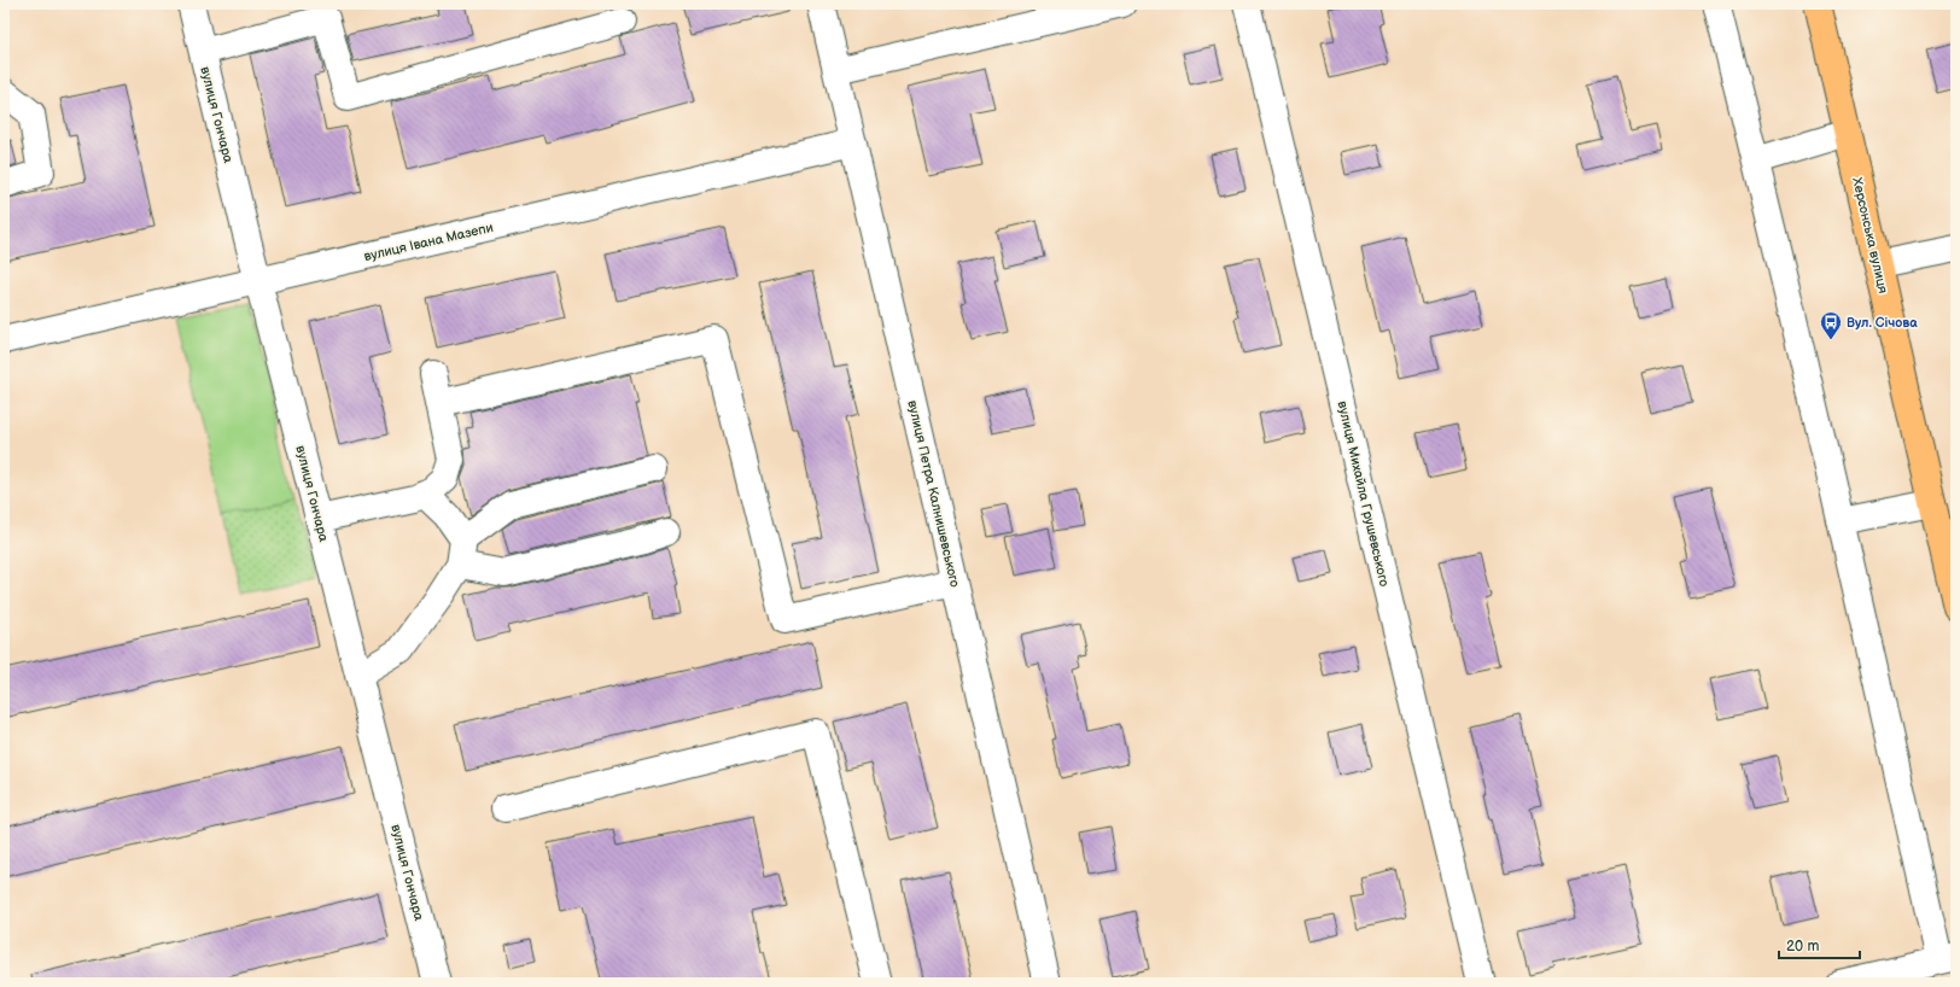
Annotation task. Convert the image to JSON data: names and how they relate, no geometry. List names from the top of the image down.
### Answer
{
  "streets": {
    "main road": ["Херсонська вулиця"],
    "street": [
      "вулиця Гончара",
      "вулиця Івана Мазепи",
      "вулиця Петра Калнишевського",
      "вулиця Михайла Грушевського"
    ]
  },
  "crossings": [
    ["вулиця Гончара", "вулиця Івана Мазепи"],
    ["вулиця Івана Мазепи", "вулиця Петра Калнишевського"]
  ],
  "places": {
    "bus stop": ["Вул. Січова"]
  },
  "scale_bar": "20 m"
}
